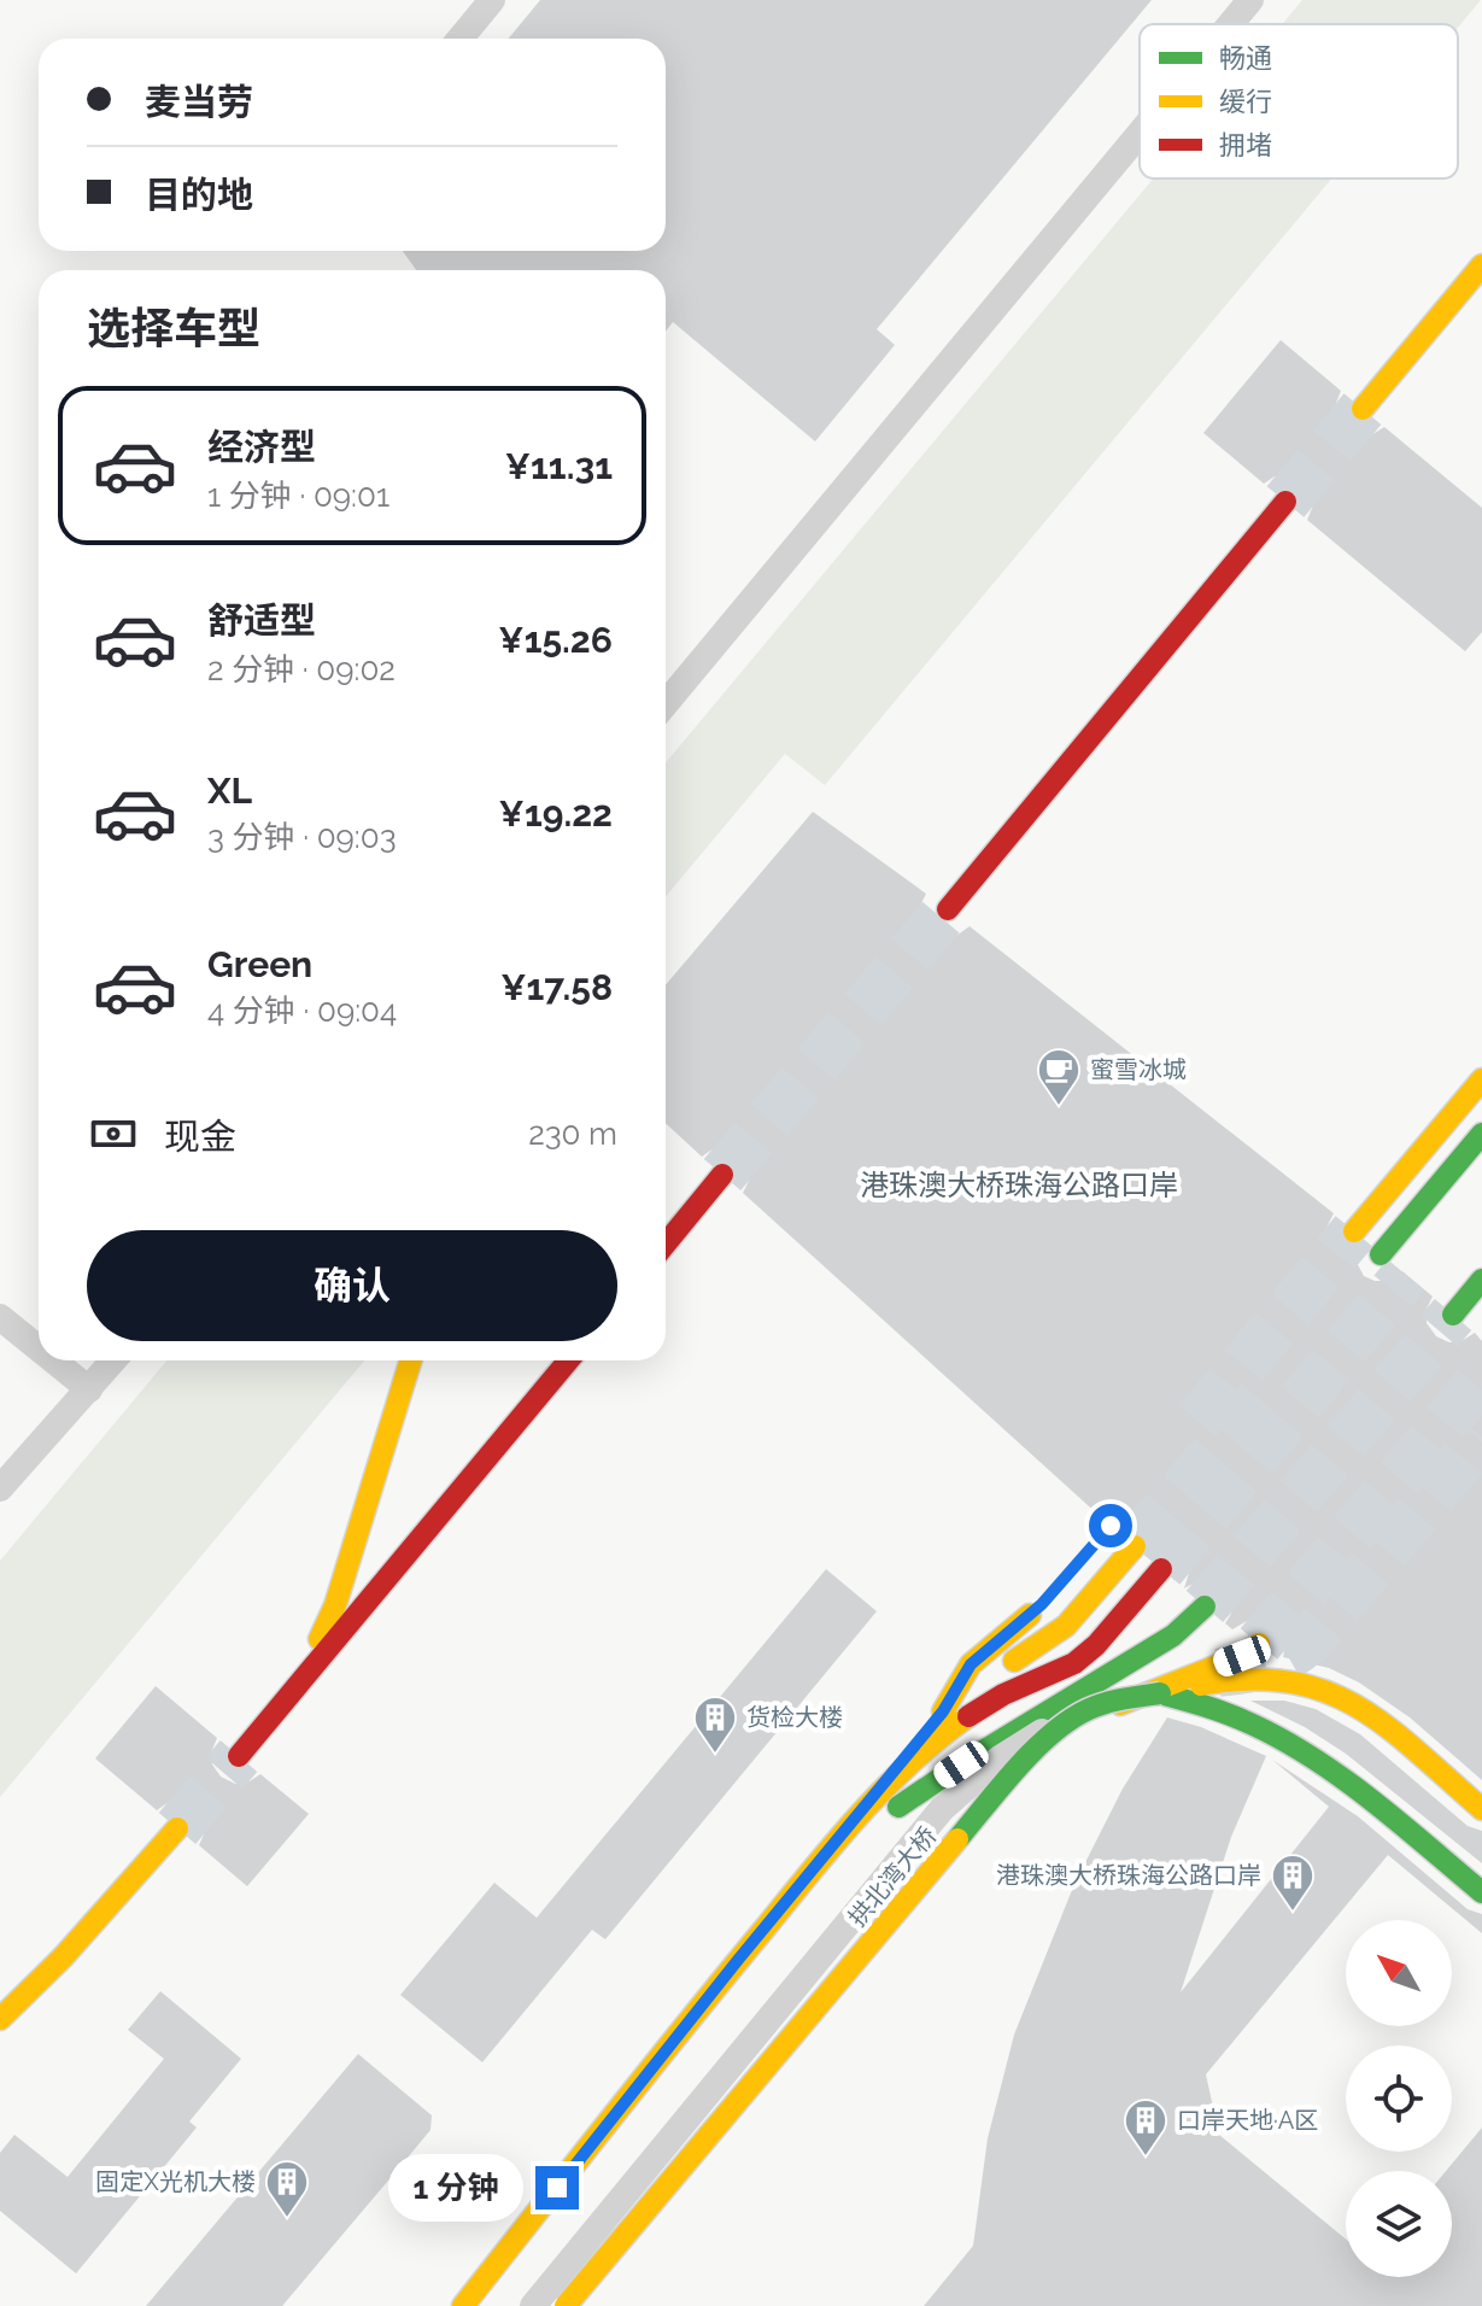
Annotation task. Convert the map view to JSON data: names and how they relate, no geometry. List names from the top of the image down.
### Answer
{
  "streets": {
    "main road": ["拱北湾大桥"]
  },
  "districts": ["港珠澳大桥珠海公路口岸"],
  "places": {
    "cafe": ["蜜雪冰城"],
    "building": [
      "货检大楼",
      "港珠澳大桥珠海公路口岸",
      "口岸天地·A区",
      "固定X光机大楼"
    ]
  },
  "legend": ["畅通", "缓行", "拥堵"],
  "north": "top left",
  "page": {
    "banner": ["麦当劳", "目的地"],
    "heading": "选择车型",
    "list": [
      {
        "name": "经济型",
        "note": "1 分钟 · 09:01",
        "value": "¥11.31"
      },
      {
        "name": "舒适型",
        "note": "2 分钟 · 09:02",
        "value": "¥15.26"
      },
      {
        "name": "XL",
        "note": "3 分钟 · 09:03",
        "value": "¥19.22"
      },
      {
        "name": "Green",
        "note": "4 分钟 · 09:04",
        "value": "¥17.58"
      }
    ],
    "pay": ["现金", "230 m"],
    "buttons": "确认",
    "bubble": "1 分钟"
  }
}
